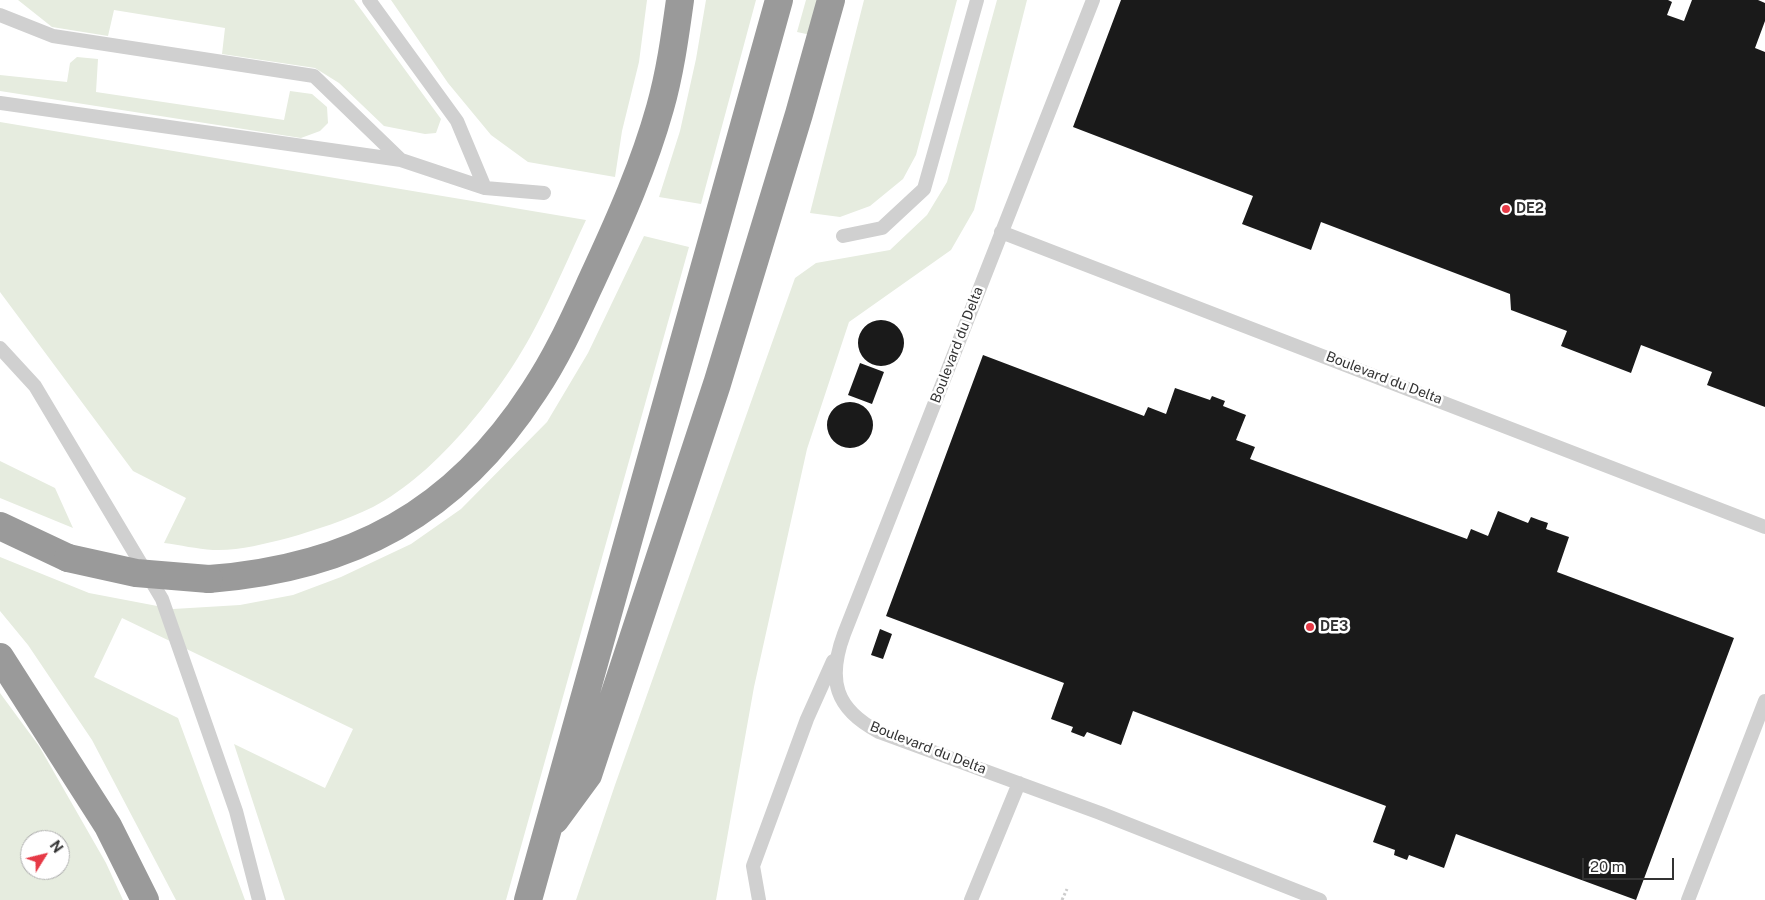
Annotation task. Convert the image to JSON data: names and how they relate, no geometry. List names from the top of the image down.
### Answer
{
  "streets": {
    "lane": ["Boulevard du Delta"]
  },
  "places": ["DE2", "DE3"],
  "scale_bar": "20 m",
  "north": "top right"
}
